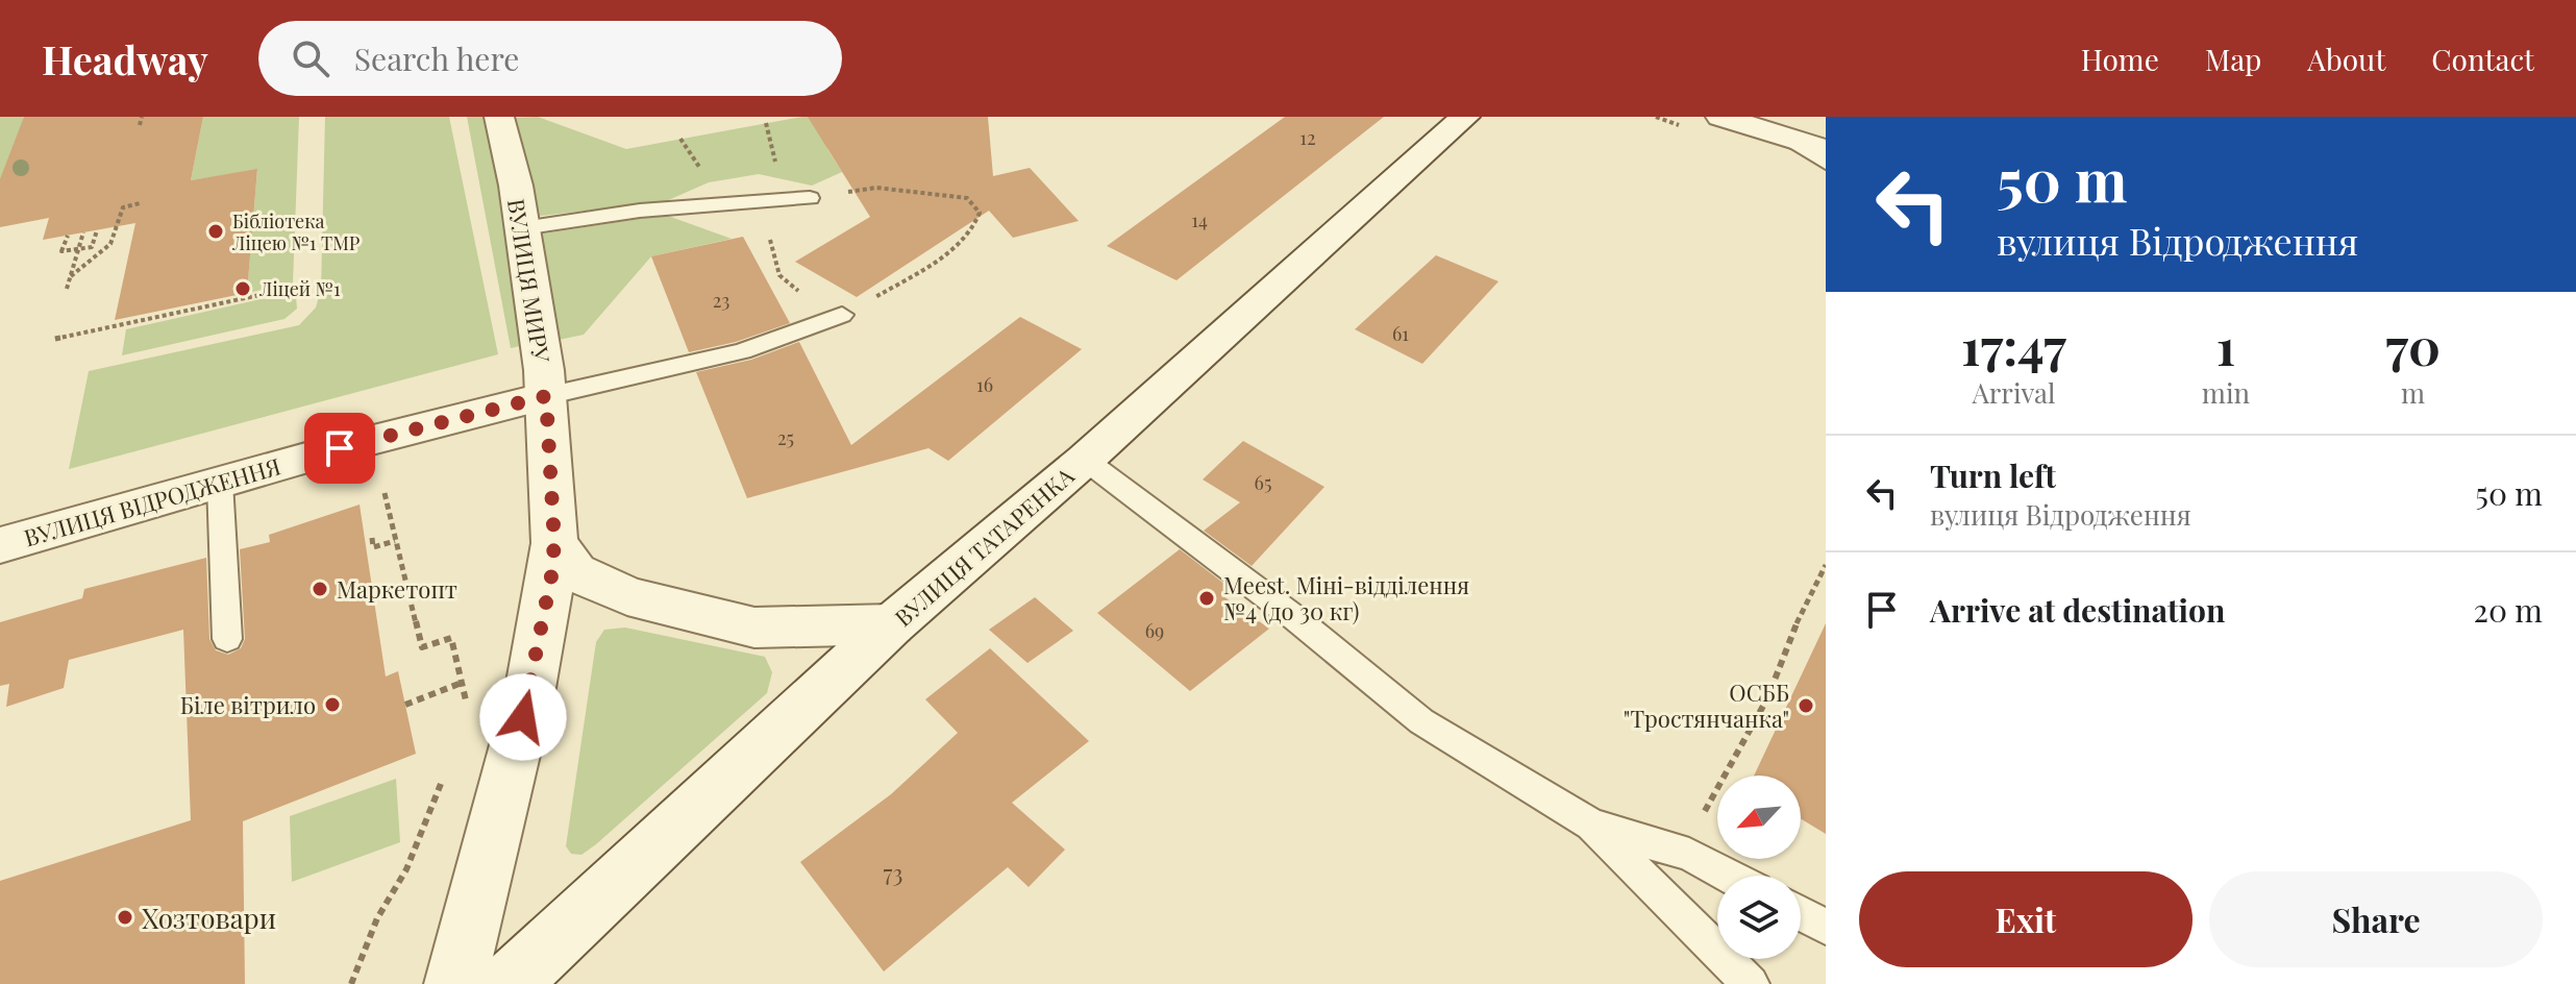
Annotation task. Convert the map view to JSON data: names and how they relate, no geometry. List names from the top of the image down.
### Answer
{
  "streets": {
    "street": ["ВУЛИЦЯ МИРУ", "ВУЛИЦЯ ВІДРОДЖЕННЯ", "ВУЛИЦЯ ТАТАРЕНКА"]
  },
  "crossings": [
    ["ВУЛИЦЯ МИРУ", "ВУЛИЦЯ ВІДРОДЖЕННЯ"]
  ],
  "places": [
    "Бібліотека Ліцею №1 ТМР",
    "Ліцей №1",
    "Маркетопт",
    "Meest. Міні-відділення №4 (до 30 кг)",
    "Біле вітрило",
    "ОСББ \"Тростянчанка\"",
    "Хозтовари"
  ],
  "house_numbers": [
    "12",
    "14",
    "23",
    "61",
    "16",
    "25",
    "65",
    "69",
    "73"
  ],
  "north": "bottom left",
  "page": {
    "header": "Headway",
    "search": "Search here",
    "nav": [
      "Home",
      "Map",
      "About",
      "Contact"
    ],
    "turn": ["50 m", "вулиця Відродження"],
    "eta": [
      "17:47",
      "Arrival",
      "1",
      "min",
      "70",
      "m"
    ],
    "list": [
      {
        "name": "Turn left",
        "note": "вулиця Відродження",
        "value": "50 m"
      },
      {
        "name": "Arrive at destination",
        "value": "20 m"
      }
    ],
    "buttons": ["Exit", "Share"]
  }
}
